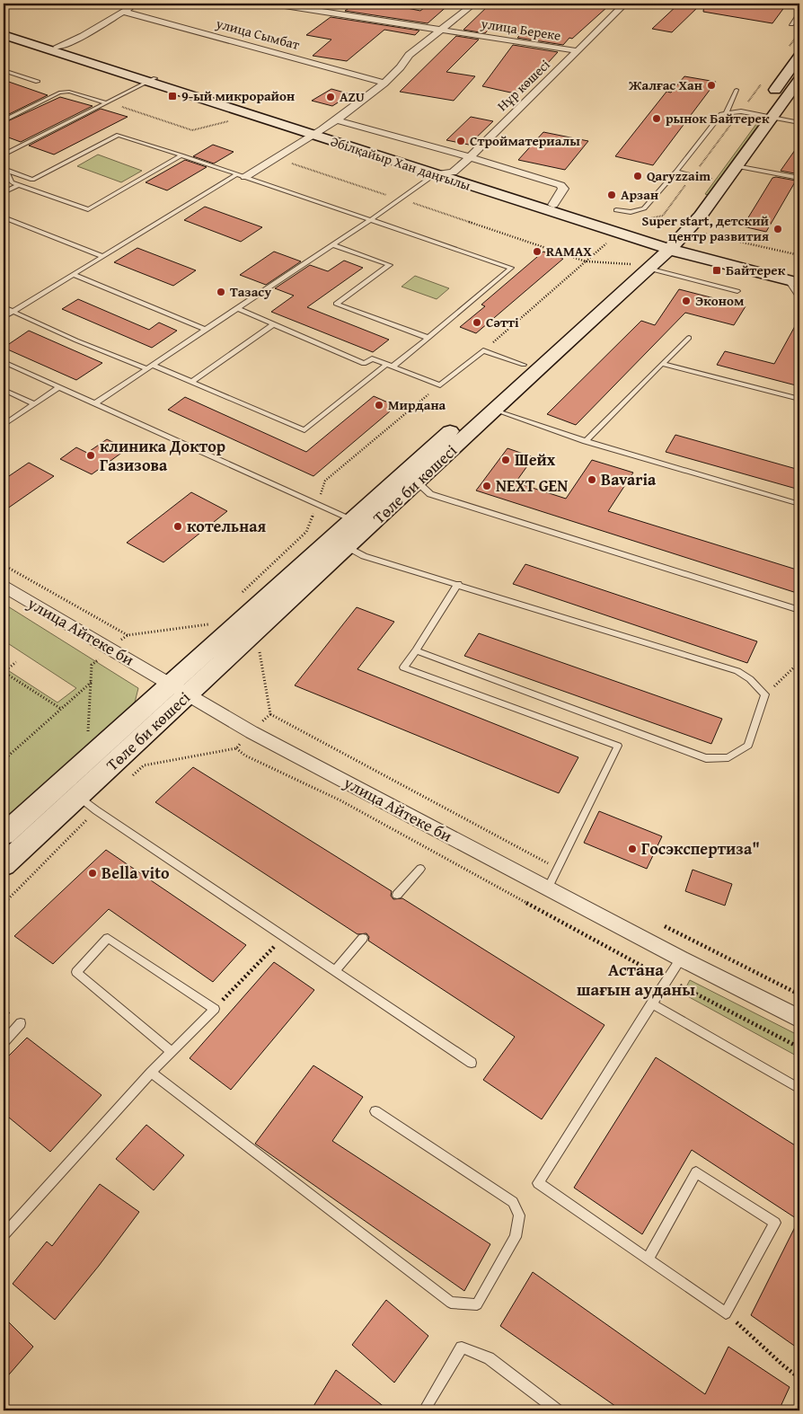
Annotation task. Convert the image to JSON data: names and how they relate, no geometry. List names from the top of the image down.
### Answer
{
  "streets": {
    "main road": ["Әбілқайыр Хан даңғылы", "Төле би көшесі"],
    "street": [
      "улица Береке",
      "улица Сымбат",
      "Нұр көшесі",
      "улица Айтеке би"
    ]
  },
  "crossings": [
    ["улица Береке", "Нұр көшесі"],
    ["Нұр көшесі", "Әбілқайыр Хан даңғылы"],
    ["Әбілқайыр Хан даңғылы", "Төле би көшесі"],
    ["Төле би көшесі", "улица Айтеке би"]
  ],
  "districts": ["Астана шағын ауданы"],
  "places": {
    "other": [
      "Жалғас Хан",
      "AZU",
      "рынок Байтерек",
      "Стройматериалы",
      "Qaryzzaim",
      "Арзан",
      "Super start, детский центр развития",
      "RAMAX",
      "Тазасу",
      "Эконом",
      "Cәтті",
      "Мирдана",
      "клиника Доктор Газизова",
      "Шейх",
      "Bavaria",
      "NEXT GEN",
      "котельная",
      "Госэкспертиза\"",
      "Bella vito"
    ],
    "transit": ["9-ый микрорайон", "Байтерек"]
  }
}
